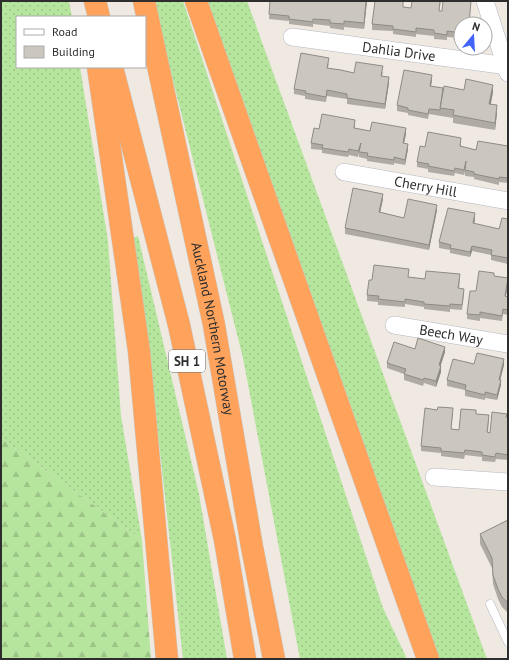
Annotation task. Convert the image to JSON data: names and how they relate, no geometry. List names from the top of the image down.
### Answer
{
  "streets": {
    "highway": ["Auckland Northern Motorway", "SH 1"],
    "street": ["Dahlia Drive", "Cherry Hill", "Beech Way"]
  },
  "legend": ["Road", "Building"],
  "north": "top"
}
